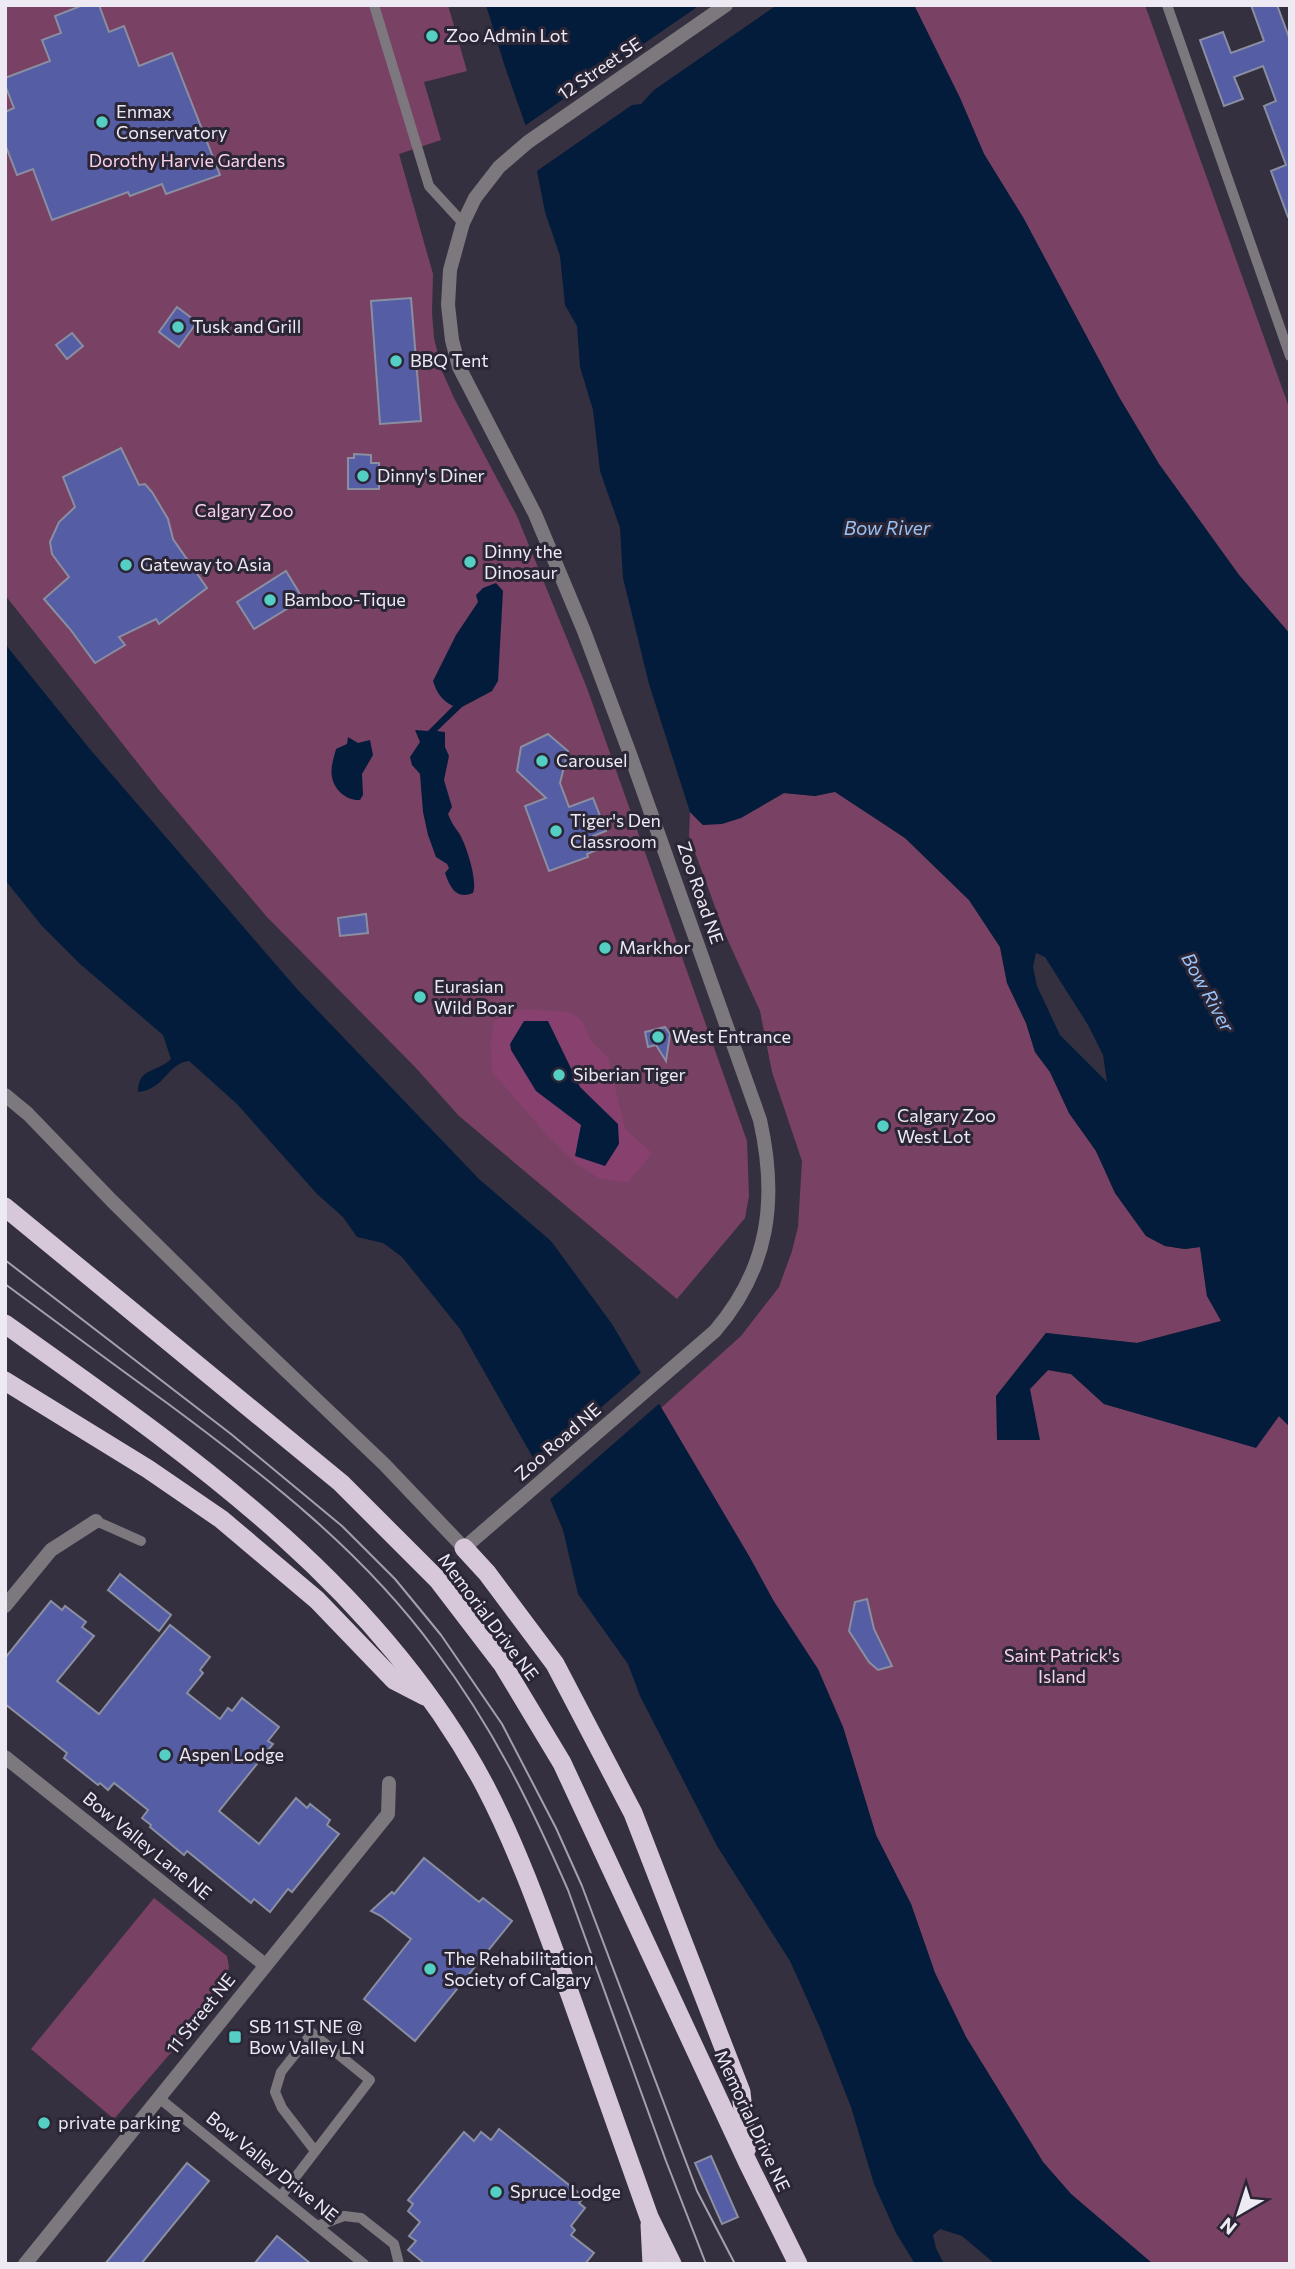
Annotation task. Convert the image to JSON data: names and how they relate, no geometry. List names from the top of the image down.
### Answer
{
  "streets": {
    "highway": ["Memorial Drive NE"],
    "street": [
      "12 Street SE",
      "Zoo Road NE",
      "Bow Valley Lane NE",
      "11 Street NE"
    ],
    "lane": ["Bow Valley Drive NE"]
  },
  "crossings": [
    ["12 Street SE", "Zoo Road NE"],
    ["Bow Valley Lane NE", "11 Street NE"],
    ["11 Street NE", "Bow Valley Drive NE"]
  ],
  "water": ["Bow River"],
  "parks": ["Dorothy Harvie Gardens", "Calgary Zoo", "Saint Patrick's Island"],
  "places": {
    "other": [
      "Zoo Admin Lot",
      "Enmax Conservatory",
      "Tusk and Grill",
      "BBQ Tent",
      "Dinny's Diner",
      "Dinny the Dinosaur",
      "Gateway to Asia",
      "Bamboo-Tique",
      "Carousel",
      "Tiger's Den Classroom",
      "Markhor",
      "Eurasian Wild Boar",
      "West Entrance",
      "Siberian Tiger",
      "Calgary Zoo West Lot",
      "Aspen Lodge",
      "The Rehabilitation Society of Calgary",
      "private parking",
      "Spruce Lodge"
    ],
    "transit": ["SB 11 ST NE @ Bow Valley LN"]
  },
  "north": "bottom left"
}
